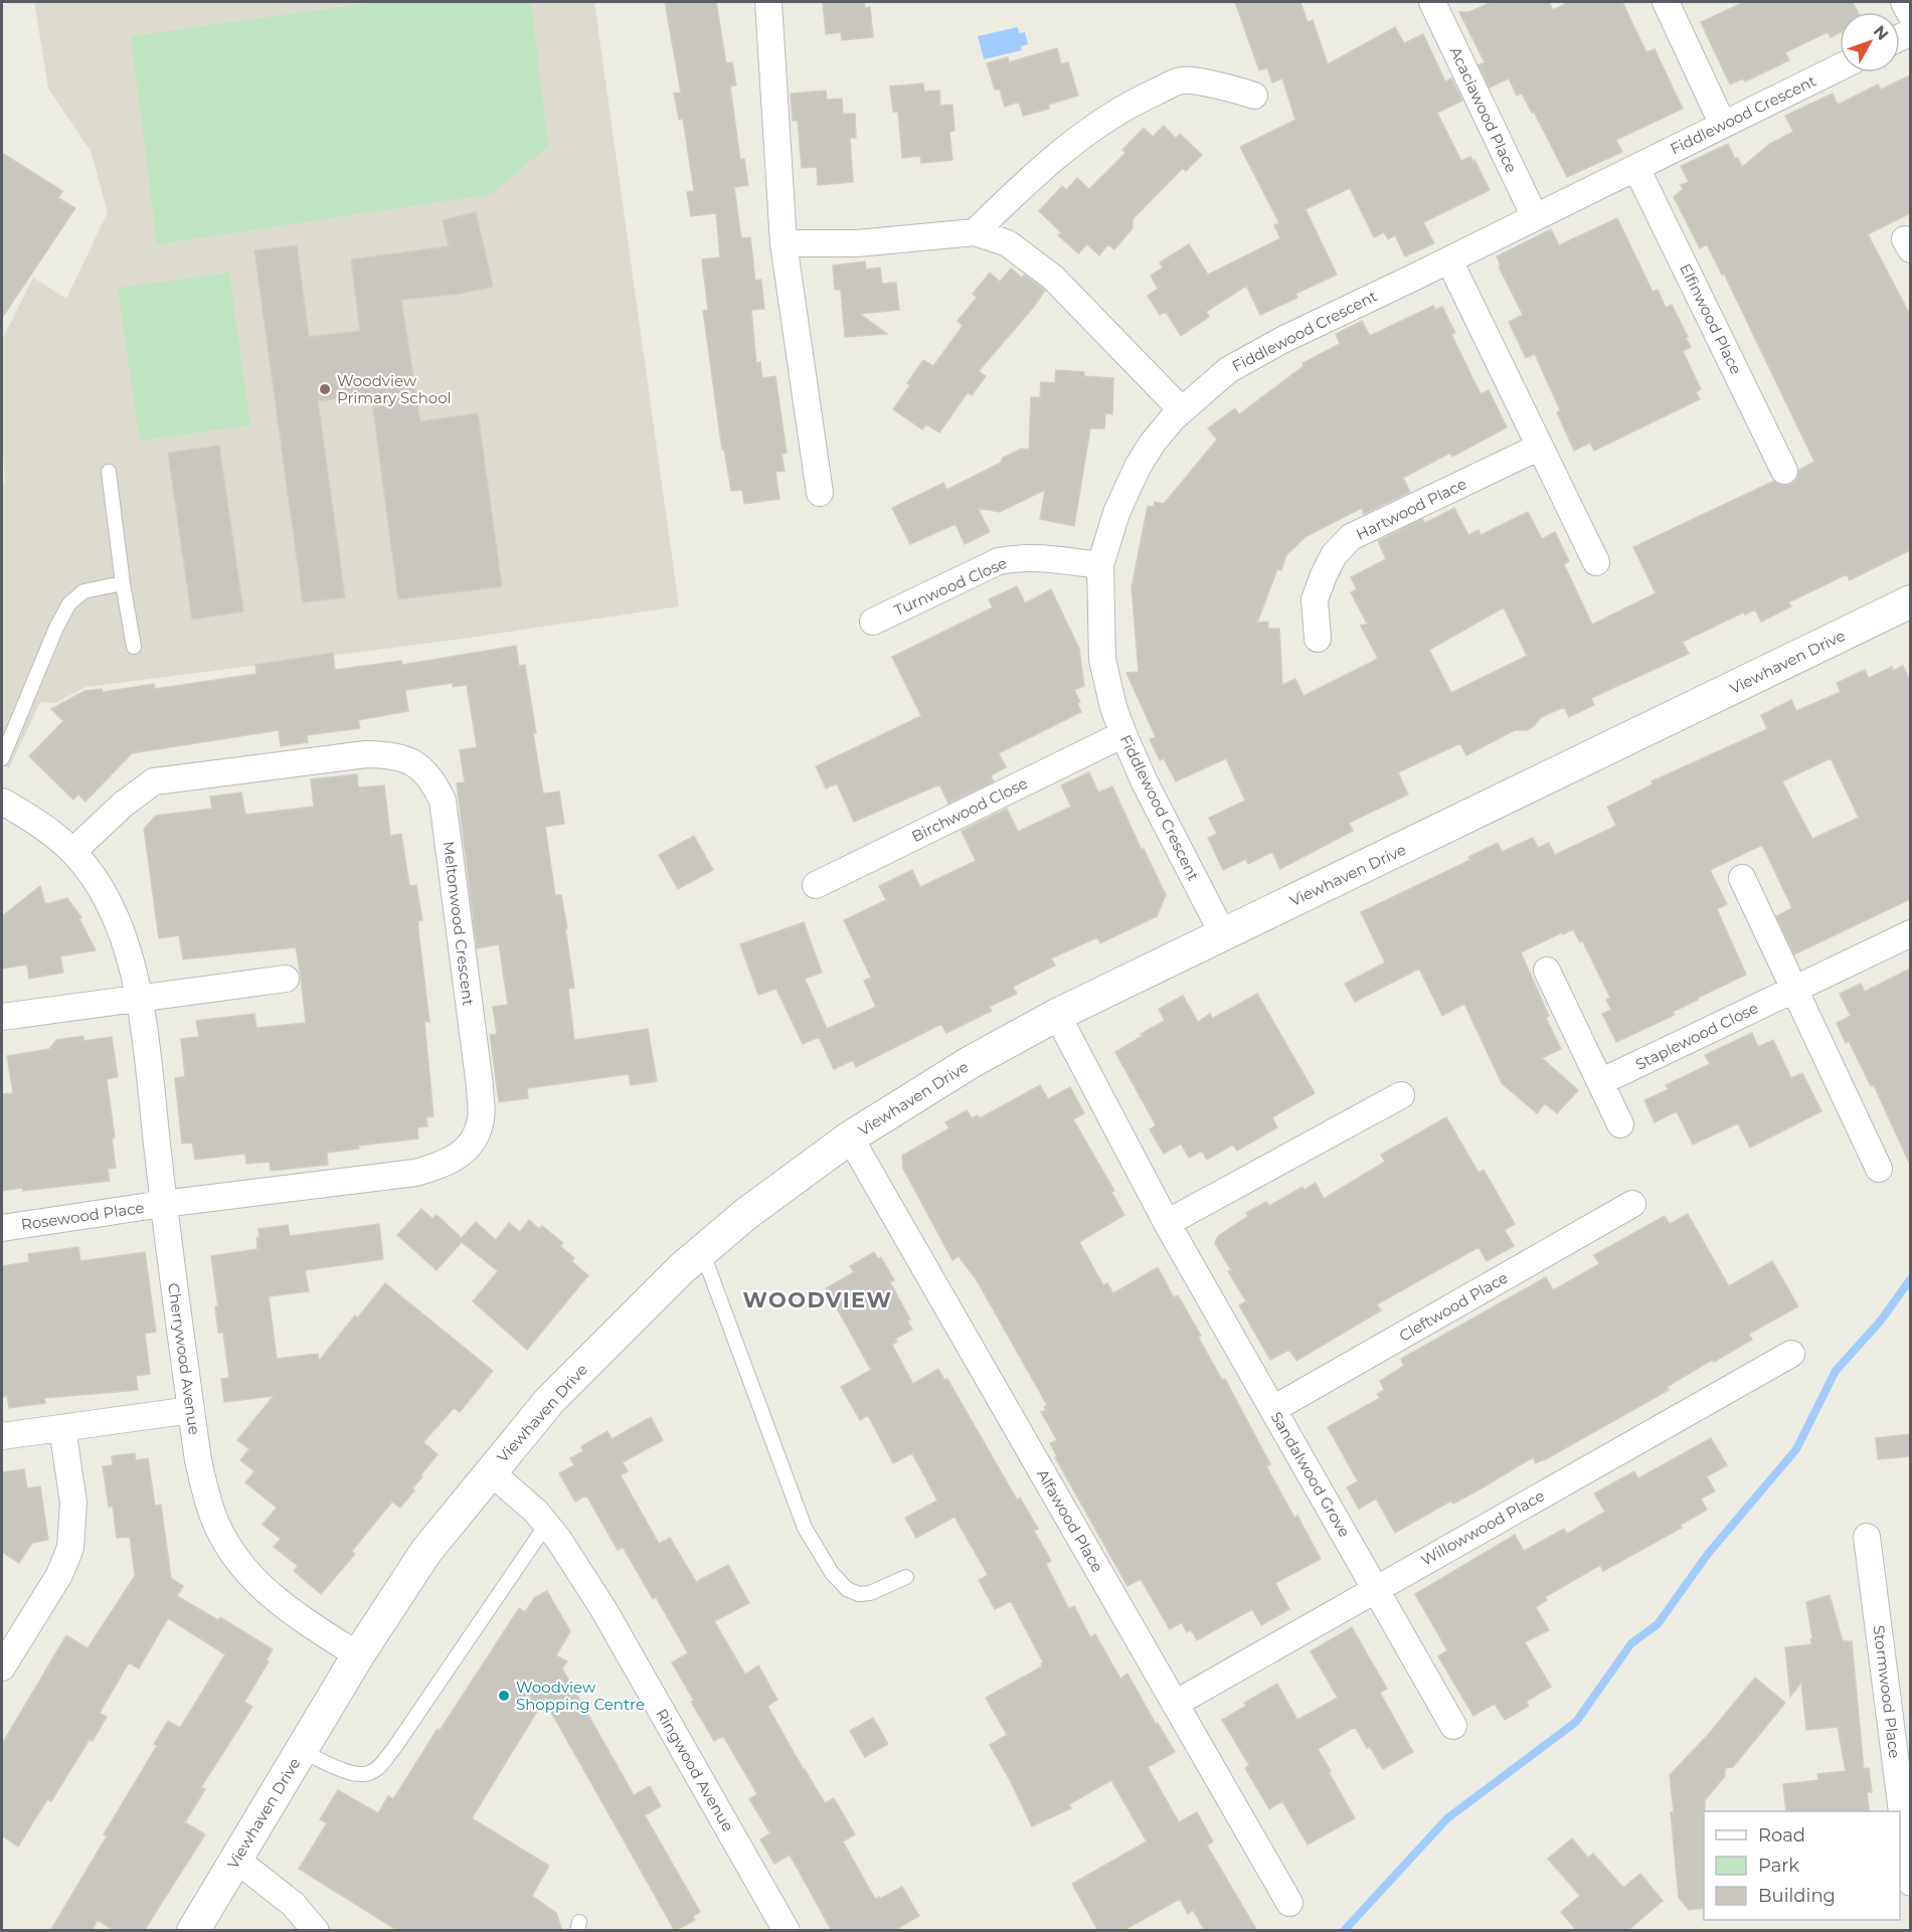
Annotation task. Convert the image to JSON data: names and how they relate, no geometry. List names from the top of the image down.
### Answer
{
  "streets": {
    "street": [
      "Acaciawood Place",
      "Fiddlewood Crescent",
      "Elfinwood Place",
      "Hartwood Place",
      "Turnwood Close",
      "Viewhaven Drive",
      "Birchwood Close",
      "Meltonwood Crescent",
      "Staplewood Close",
      "Rosewood Place",
      "Cleftwood Place",
      "Cherrywood Avenue",
      "Sandalwood Grove",
      "Alfawood Place",
      "Willowwood Place",
      "Stormwood Place",
      "Ringwood Avenue"
    ]
  },
  "crossings": [
    ["Acaciawood Place", "Fiddlewood Crescent"],
    ["Fiddlewood Crescent", "Elfinwood Place"],
    ["Fiddlewood Crescent", "Turnwood Close"],
    ["Fiddlewood Crescent", "Viewhaven Drive"],
    ["Fiddlewood Crescent", "Birchwood Close"],
    ["Viewhaven Drive", "Cherrywood Avenue"],
    ["Viewhaven Drive", "Sandalwood Grove"],
    ["Viewhaven Drive", "Alfawood Place"],
    ["Viewhaven Drive", "Ringwood Avenue"],
    ["Meltonwood Crescent", "Rosewood Place"],
    ["Meltonwood Crescent", "Cherrywood Avenue"],
    ["Rosewood Place", "Cherrywood Avenue"],
    ["Cleftwood Place", "Sandalwood Grove"],
    ["Sandalwood Grove", "Willowwood Place"],
    ["Alfawood Place", "Willowwood Place"]
  ],
  "districts": ["WOODVIEW"],
  "places": ["Woodview Primary School", "Woodview Shopping Centre"],
  "legend": ["Road", "Park", "Building"],
  "north": "top right"
}
